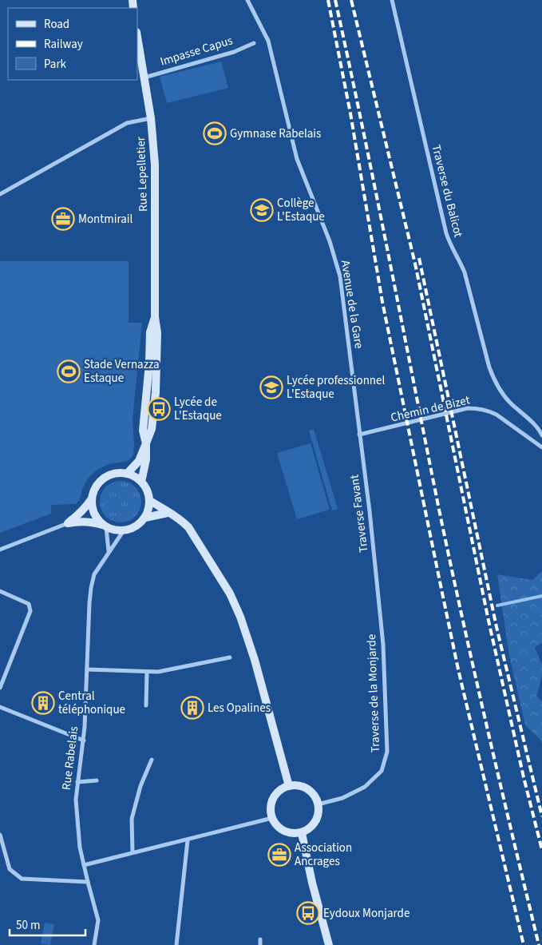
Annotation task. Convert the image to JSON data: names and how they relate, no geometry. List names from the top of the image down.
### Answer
{
  "streets": {
    "street": [
      "Impasse Capus",
      "Rue Lepelletier",
      "Traverse du Balicot",
      "Avenue de la Gare",
      "Chemin de Bizet",
      "Traverse Favant",
      "Traverse de la Monjarde",
      "Rue Rabelais"
    ]
  },
  "crossings": [
    ["Impasse Capus", "Rue Lepelletier"],
    ["Rue Lepelletier", "Rue Rabelais"],
    ["Avenue de la Gare", "Chemin de Bizet"],
    ["Avenue de la Gare", "Traverse Favant"],
    ["Chemin de Bizet", "Traverse Favant"],
    ["Traverse Favant", "Traverse de la Monjarde"]
  ],
  "places": {
    "sports": ["Gymnase Rabelais", "Stade Vernazza Estaque"],
    "school or university": ["Collège L'Estaque", "Lycée professionnel L'Estaque"],
    "office": ["Montmirail", "Association Ancrages"],
    "bus stop": ["Lycée de L'Estaque", "Eydoux Monjarde"],
    "building": ["Central téléphonique", "Les Opalines"]
  },
  "legend": ["Road", "Railway", "Park"],
  "scale_bar": "50 m"
}
